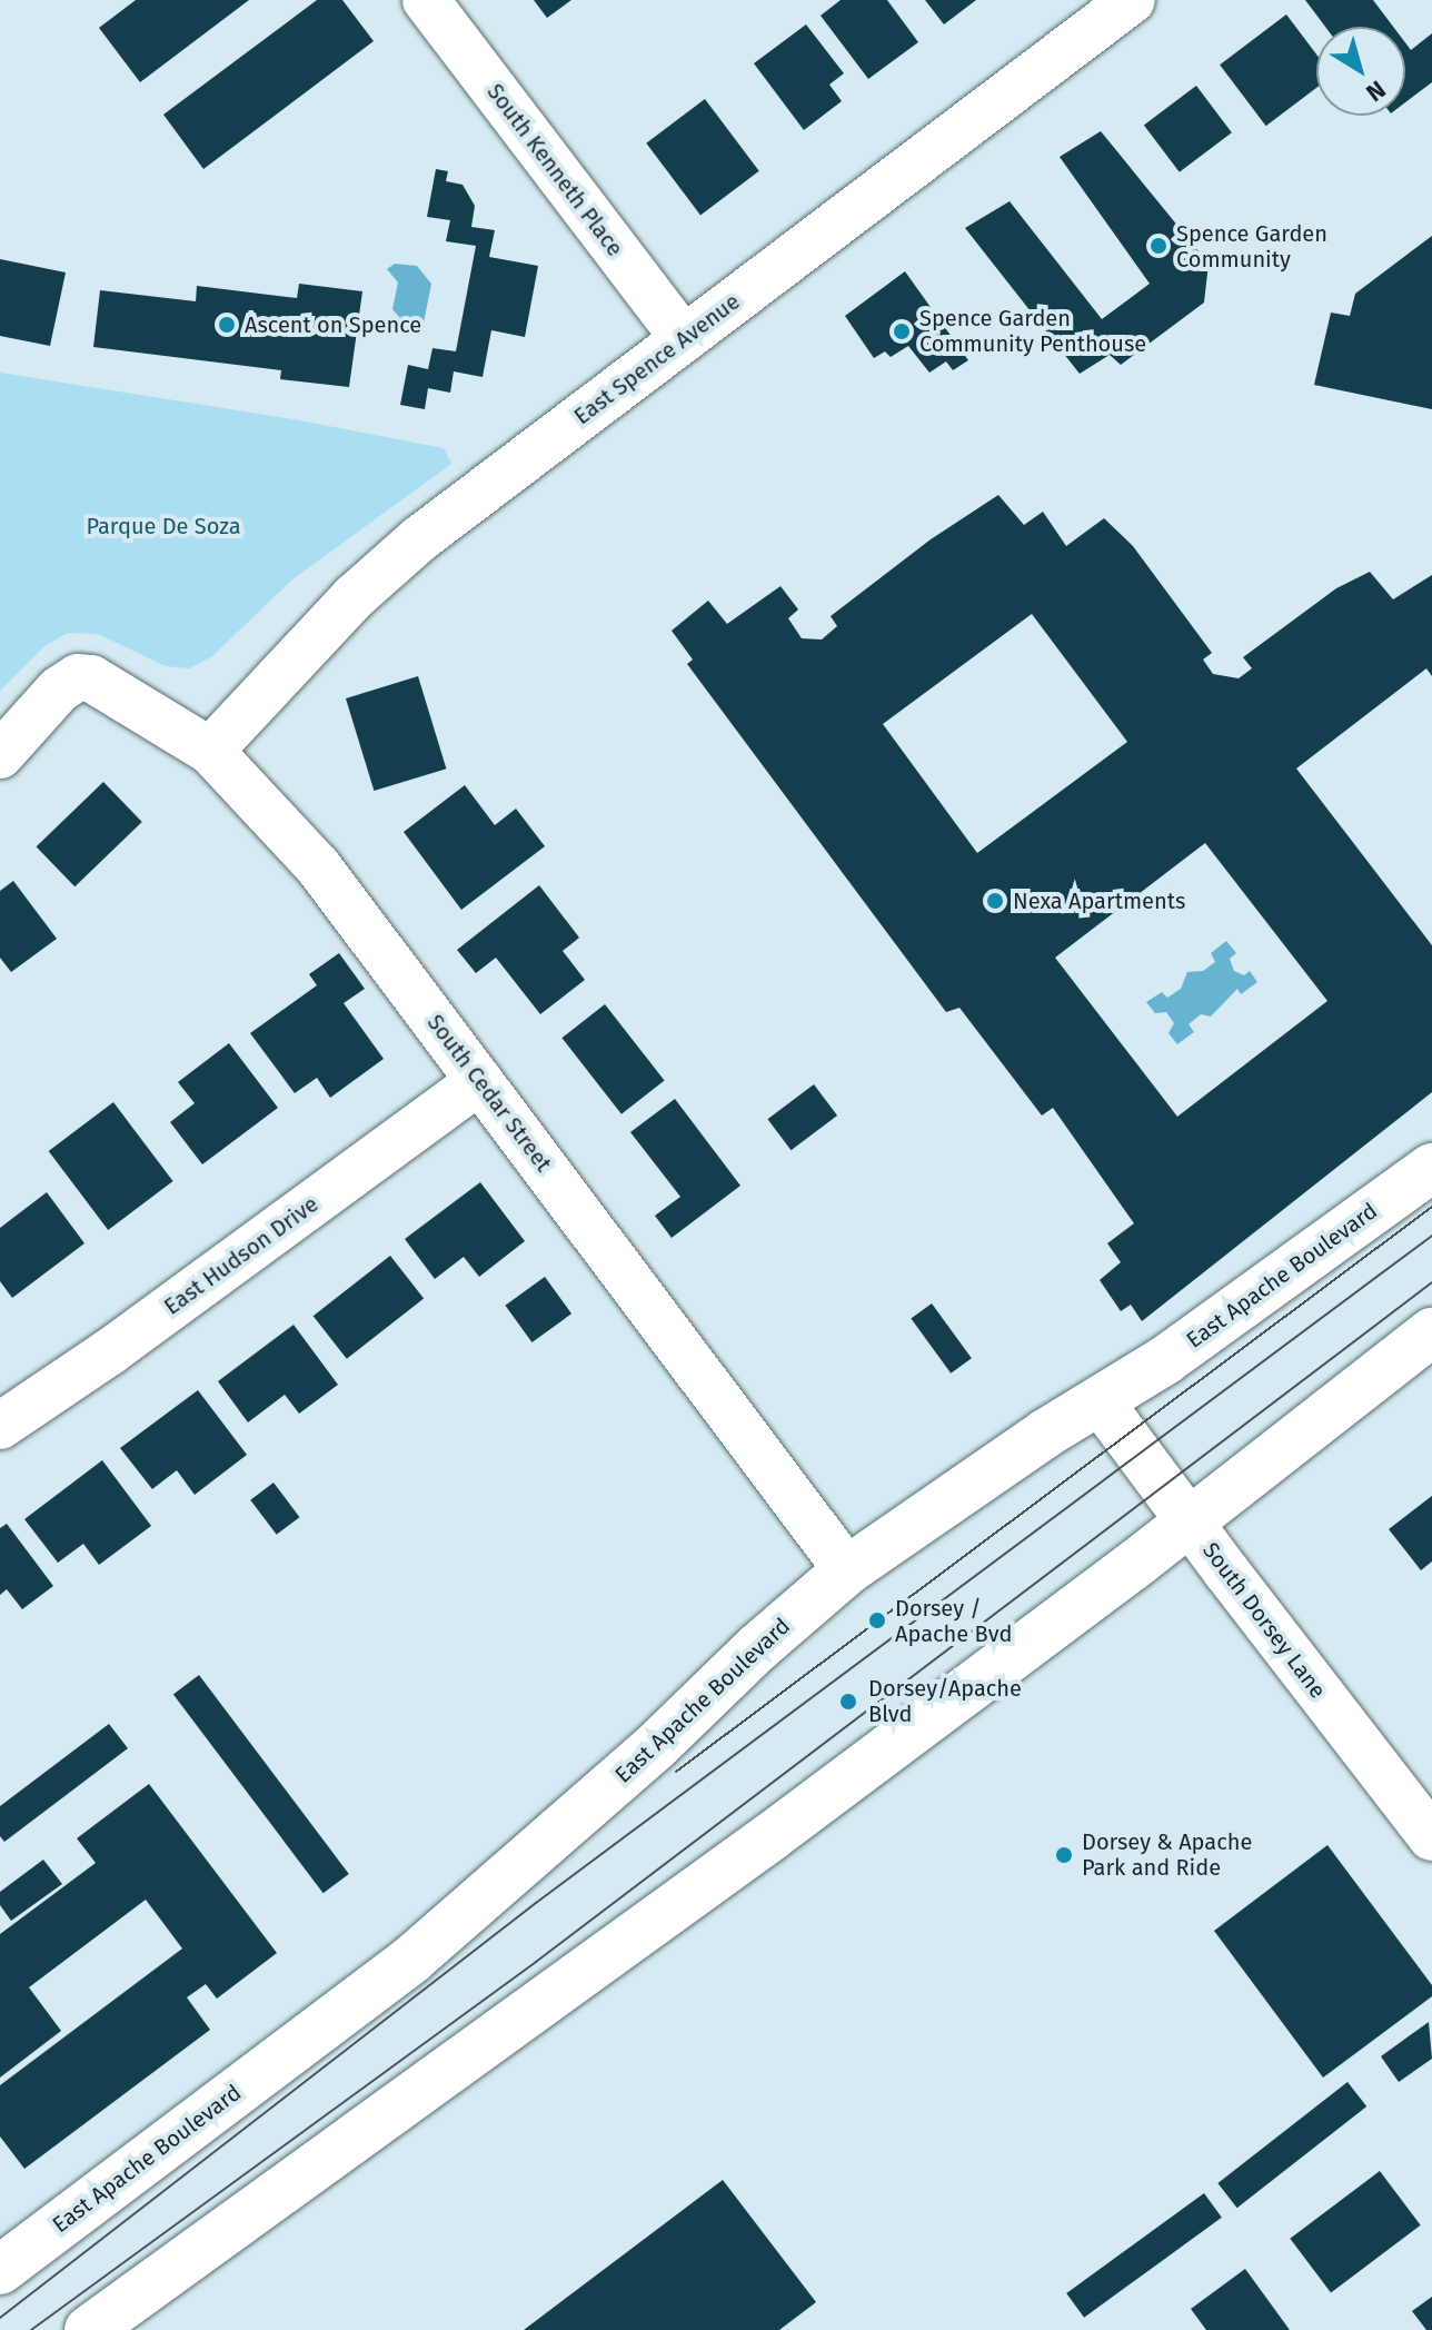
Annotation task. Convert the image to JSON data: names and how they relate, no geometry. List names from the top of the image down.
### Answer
{
  "streets": {
    "main road": ["East Apache Boulevard"],
    "street": [
      "South Kenneth Place",
      "East Spence Avenue",
      "South Cedar Street",
      "East Hudson Drive",
      "South Dorsey Lane"
    ]
  },
  "crossings": [
    ["South Kenneth Place", "East Spence Avenue"],
    ["East Spence Avenue", "South Cedar Street"],
    ["South Cedar Street", "East Hudson Drive"],
    ["South Cedar Street", "East Apache Boulevard"],
    ["East Apache Boulevard", "South Dorsey Lane"]
  ],
  "parks": ["Parque De Soza"],
  "places": [
    "Spence Garden Community",
    "Ascent on Spence",
    "Spence Garden Community Penthouse",
    "Nexa Apartments",
    "Dorsey / Apache Bvd",
    "Dorsey/Apache Blvd",
    "Dorsey & Apache Park and Ride"
  ],
  "north": "bottom right"
}
